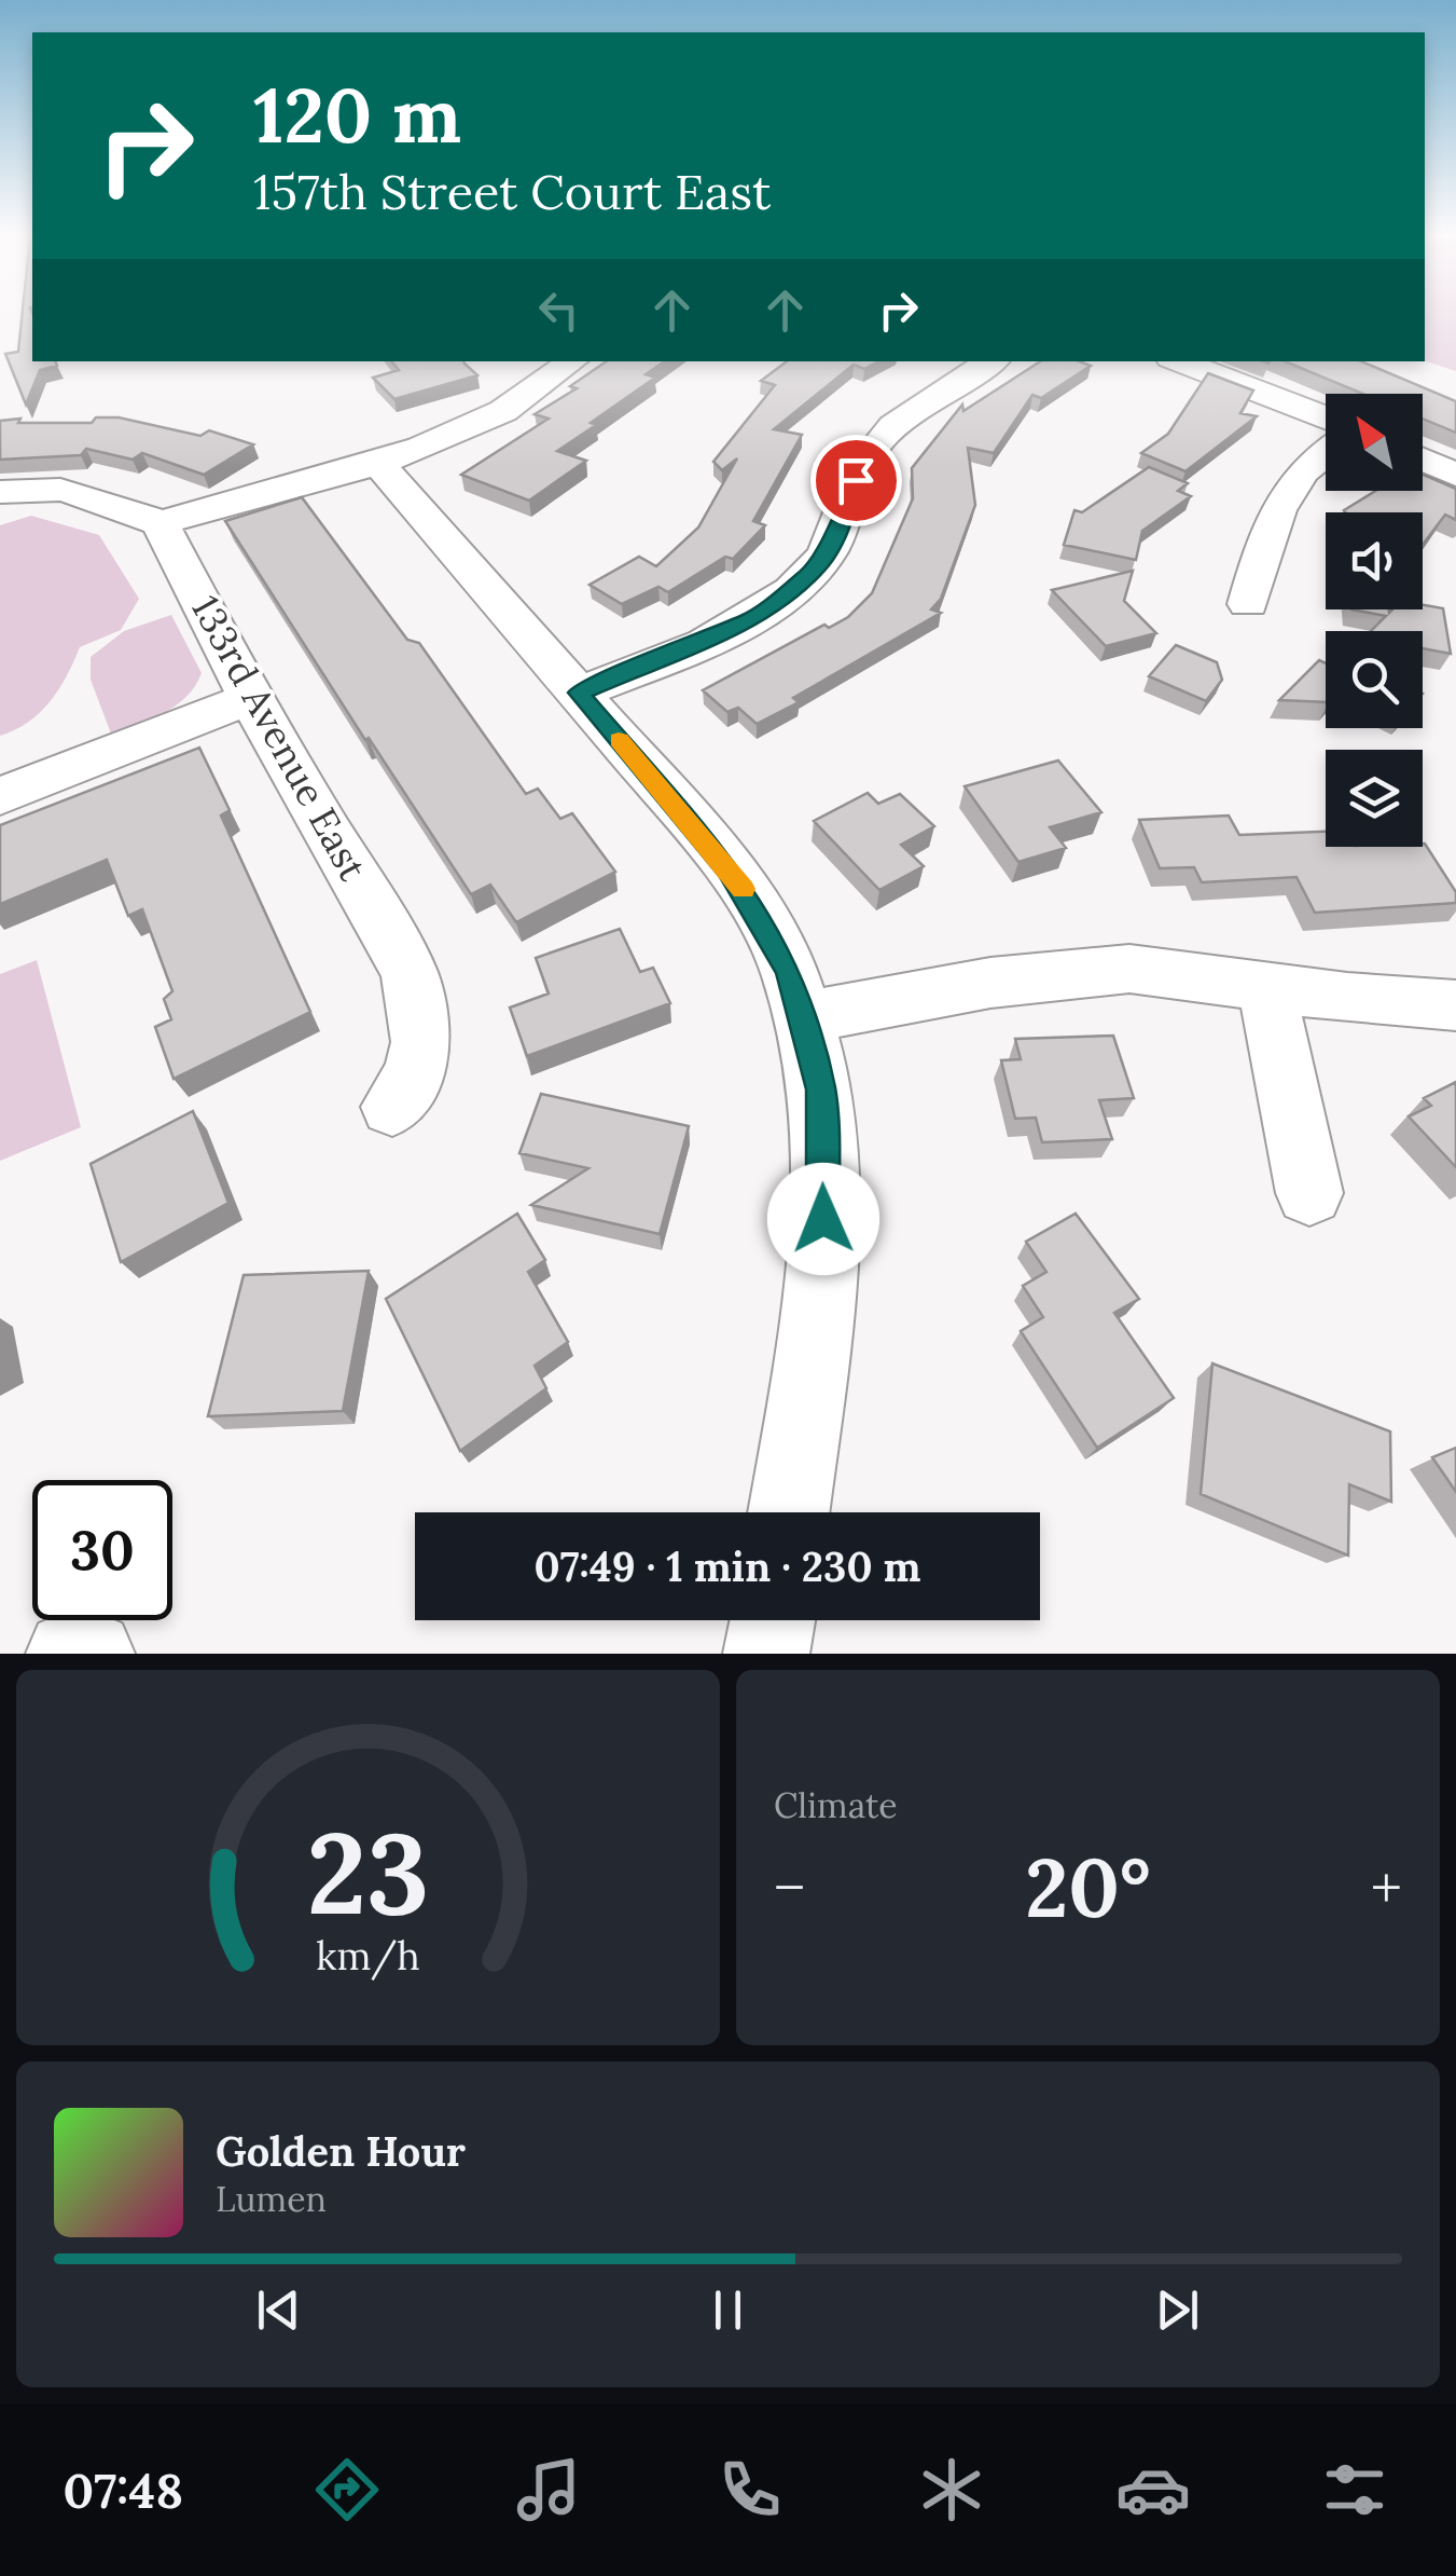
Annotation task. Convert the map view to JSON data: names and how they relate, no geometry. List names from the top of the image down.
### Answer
{
  "streets": {
    "street": ["133rd Avenue East"]
  },
  "north": "top left",
  "page": {
    "turn": ["120 m", "157th Street Court East"],
    "limit": "30",
    "trip": "07:49 · 1 min · 230 m",
    "tile": "Climate",
    "heat": ["−", "20°", "+"],
    "song": ["Golden Hour", "Lumen"],
    "tabs": "07:48",
    "gauge": ["23", "km/h"]
  }
}
